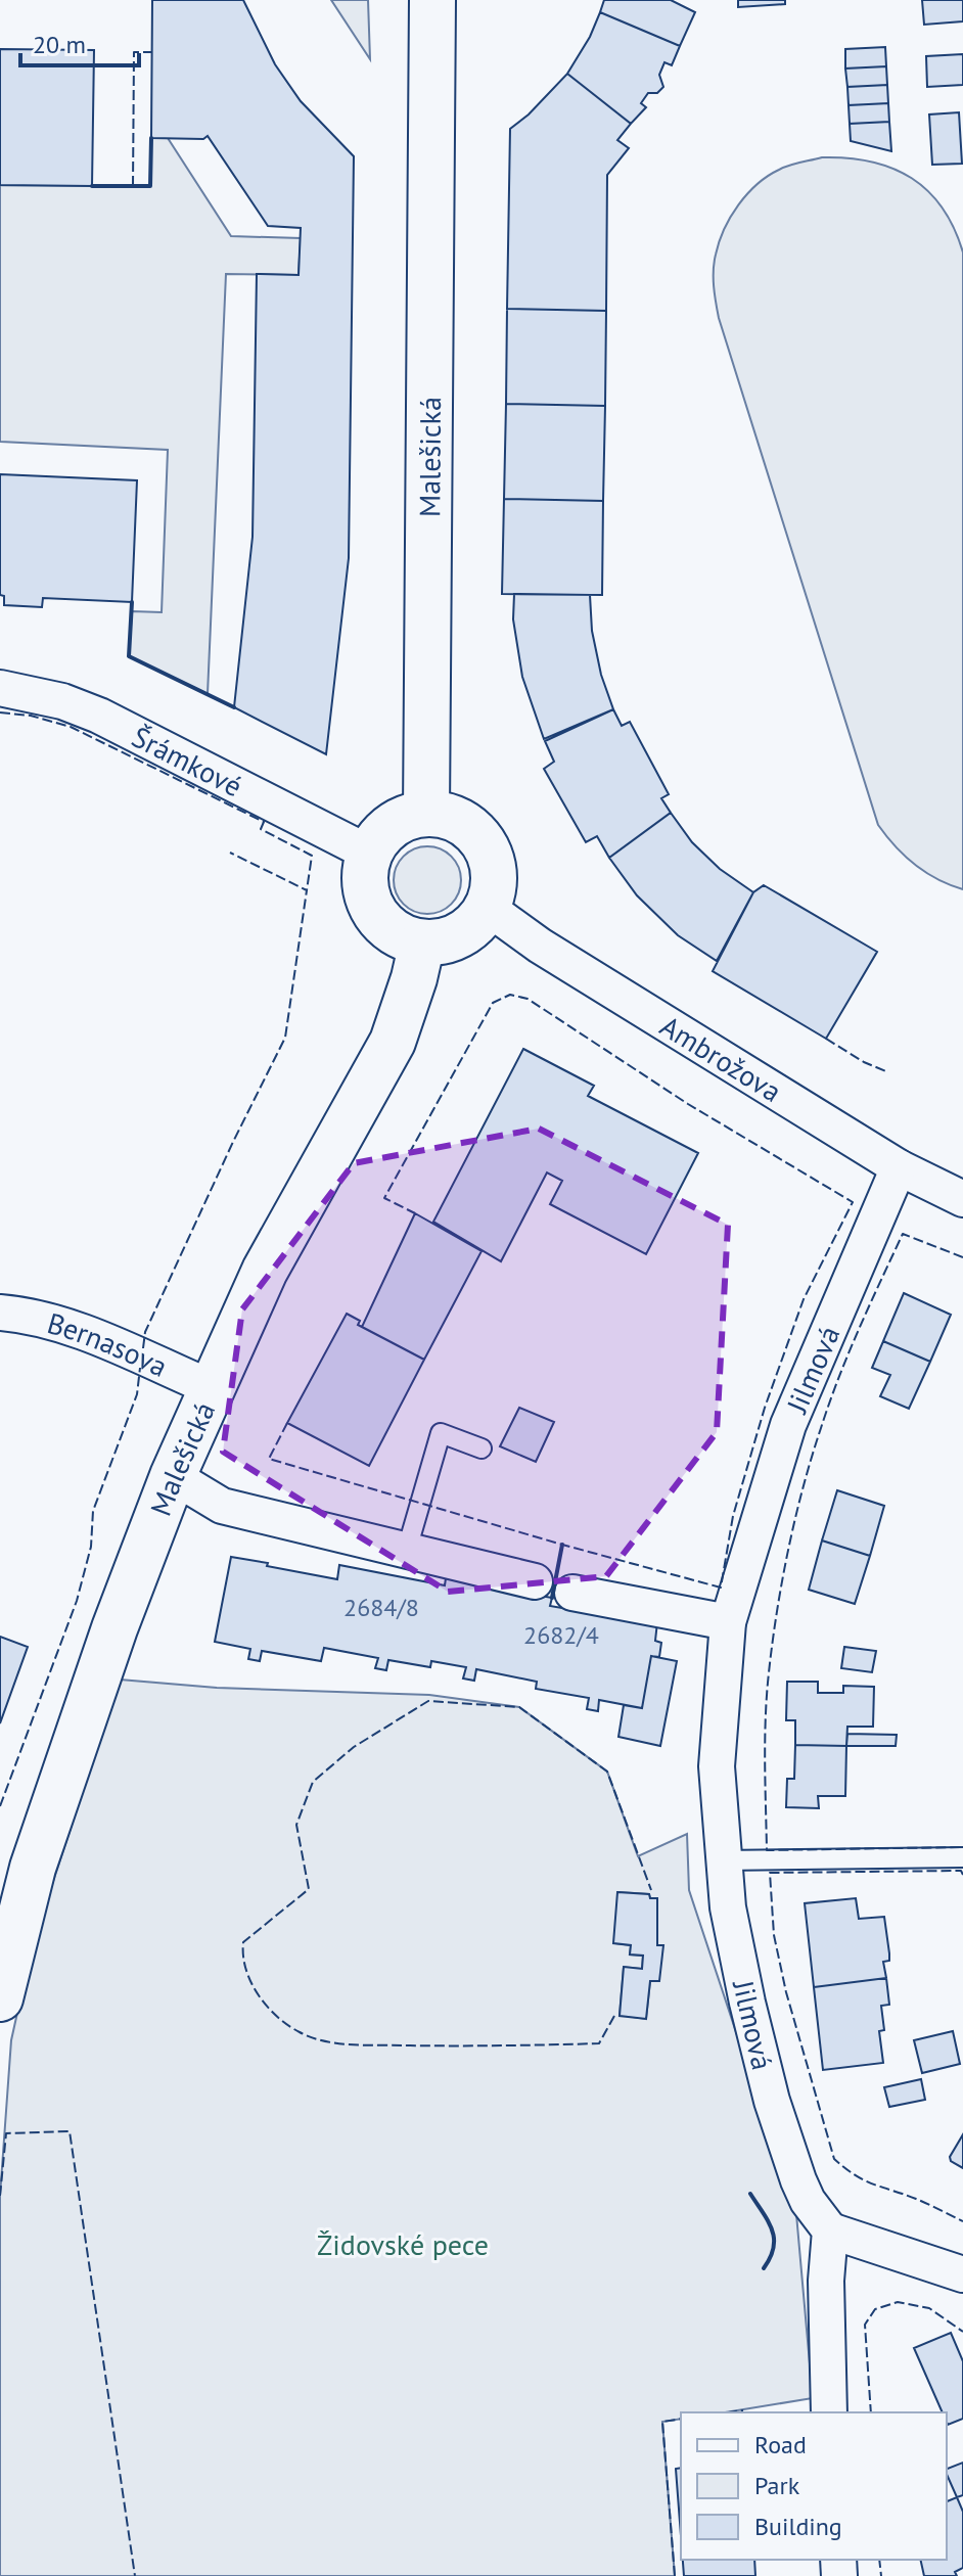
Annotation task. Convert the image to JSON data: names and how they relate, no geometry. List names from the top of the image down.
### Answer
{
  "streets": {
    "street": [
      "Malešická",
      "Šrámkové",
      "Ambrožova",
      "Bernasova",
      "Jilmová"
    ]
  },
  "crossings": [
    ["Malešická", "Šrámkové"],
    ["Malešická", "Ambrožova"],
    ["Malešická", "Bernasova"],
    ["Šrámkové", "Ambrožova"],
    ["Ambrožova", "Jilmová"]
  ],
  "parks": ["Židovské pece"],
  "house_numbers": ["2684/8", "2682/4"],
  "legend": ["Road", "Park", "Building"],
  "scale_bar": "20 m"
}
